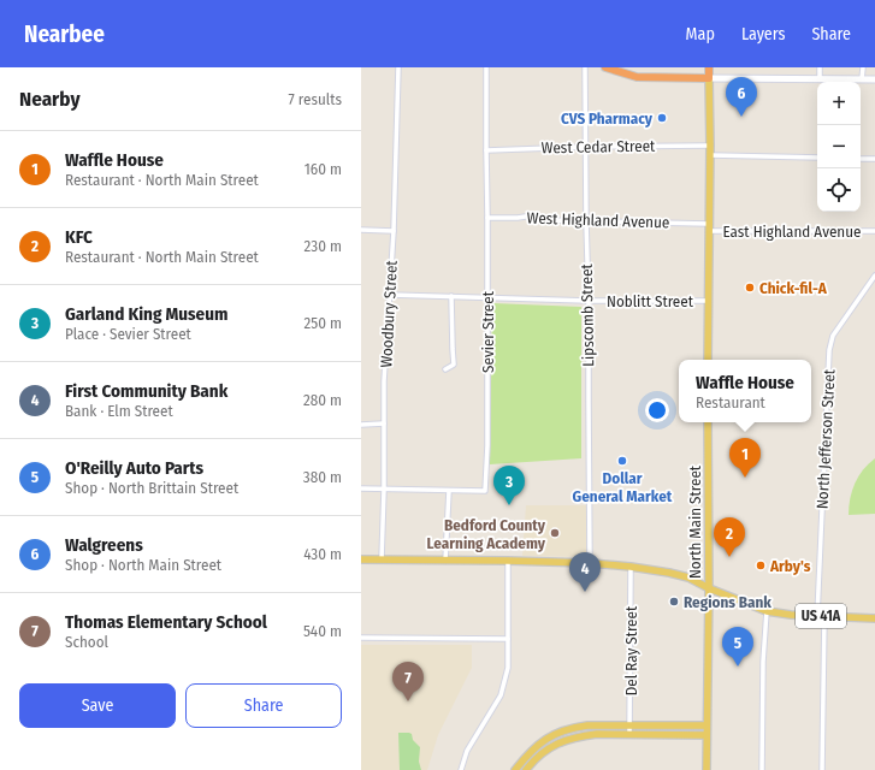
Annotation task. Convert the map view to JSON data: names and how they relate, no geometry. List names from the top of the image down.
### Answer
{
  "streets": {
    "main road": ["North Main Street", "US 41A"],
    "street": [
      "West Cedar Street",
      "West Highland Avenue",
      "East Highland Avenue",
      "Noblitt Street",
      "Woodbury Street",
      "Lipscomb Street",
      "Sevier Street",
      "North Jefferson Street",
      "Del Ray Street"
    ]
  },
  "crossings": [
    ["West Cedar Street", "Lipscomb Street"],
    ["West Cedar Street", "Sevier Street"],
    ["West Highland Avenue", "East Highland Avenue"],
    ["West Highland Avenue", "Lipscomb Street"],
    ["West Highland Avenue", "Sevier Street"],
    ["Noblitt Street", "Woodbury Street"],
    ["Noblitt Street", "Lipscomb Street"],
    ["Noblitt Street", "Sevier Street"],
    ["Woodbury Street", "US 41A"],
    ["Lipscomb Street", "US 41A"],
    ["North Jefferson Street", "US 41A"],
    ["North Main Street", "US 41A"],
    ["US 41A", "Del Ray Street"]
  ],
  "places": [
    "CVS Pharmacy",
    "Chick-fil-A",
    "Dollar General Market",
    "Bedford County Learning Academy",
    "Arby's",
    "Regions Bank"
  ],
  "page": {
    "header": "Nearbee",
    "nav": ["Map", "Layers", "Share"],
    "heading": ["Nearby", "7 results"],
    "pins": [
      "6",
      "1",
      "3",
      "2",
      "4",
      "5",
      "7"
    ],
    "map_buttons": ["+", "−"],
    "list": [
      {
        "mark": "1",
        "name": "Waffle House",
        "note": "Restaurant · North Main Street",
        "value": "160 m"
      },
      {
        "mark": "2",
        "name": "KFC",
        "note": "Restaurant · North Main Street",
        "value": "230 m"
      },
      {
        "mark": "3",
        "name": "Garland King Museum",
        "note": "Place · Sevier Street",
        "value": "250 m"
      },
      {
        "mark": "4",
        "name": "First Community Bank",
        "note": "Bank · Elm Street",
        "value": "280 m"
      },
      {
        "mark": "5",
        "name": "O'Reilly Auto Parts",
        "note": "Shop · North Brittain Street",
        "value": "380 m"
      },
      {
        "mark": "6",
        "name": "Walgreens",
        "note": "Shop · North Main Street",
        "value": "430 m"
      },
      {
        "mark": "7",
        "name": "Thomas Elementary School",
        "note": "School",
        "value": "540 m"
      }
    ],
    "popup": ["Waffle House", "Restaurant"],
    "buttons": ["Save", "Share"]
  }
}
